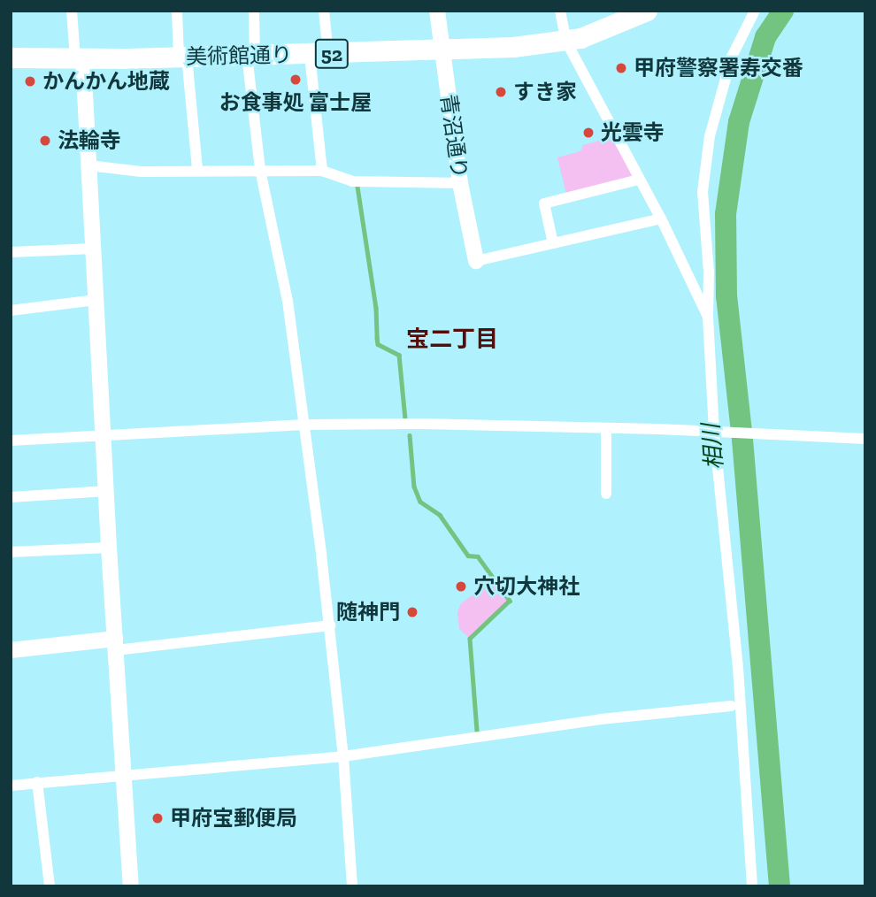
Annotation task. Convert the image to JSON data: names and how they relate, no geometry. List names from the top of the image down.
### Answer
{
  "streets": {
    "highway": ["52", "美術館通り"],
    "street": ["青沼通り"]
  },
  "crossings": [
    ["美術館通り", "青沼通り"]
  ],
  "districts": ["宝二丁目"],
  "water": ["相川"],
  "places": [
    "甲府警察署寿交番",
    "お食事処 富士屋",
    "かんかん地蔵",
    "すき家",
    "光雲寺",
    "法輪寺",
    "穴切大神社",
    "随神門",
    "甲府宝郵便局"
  ]
}
